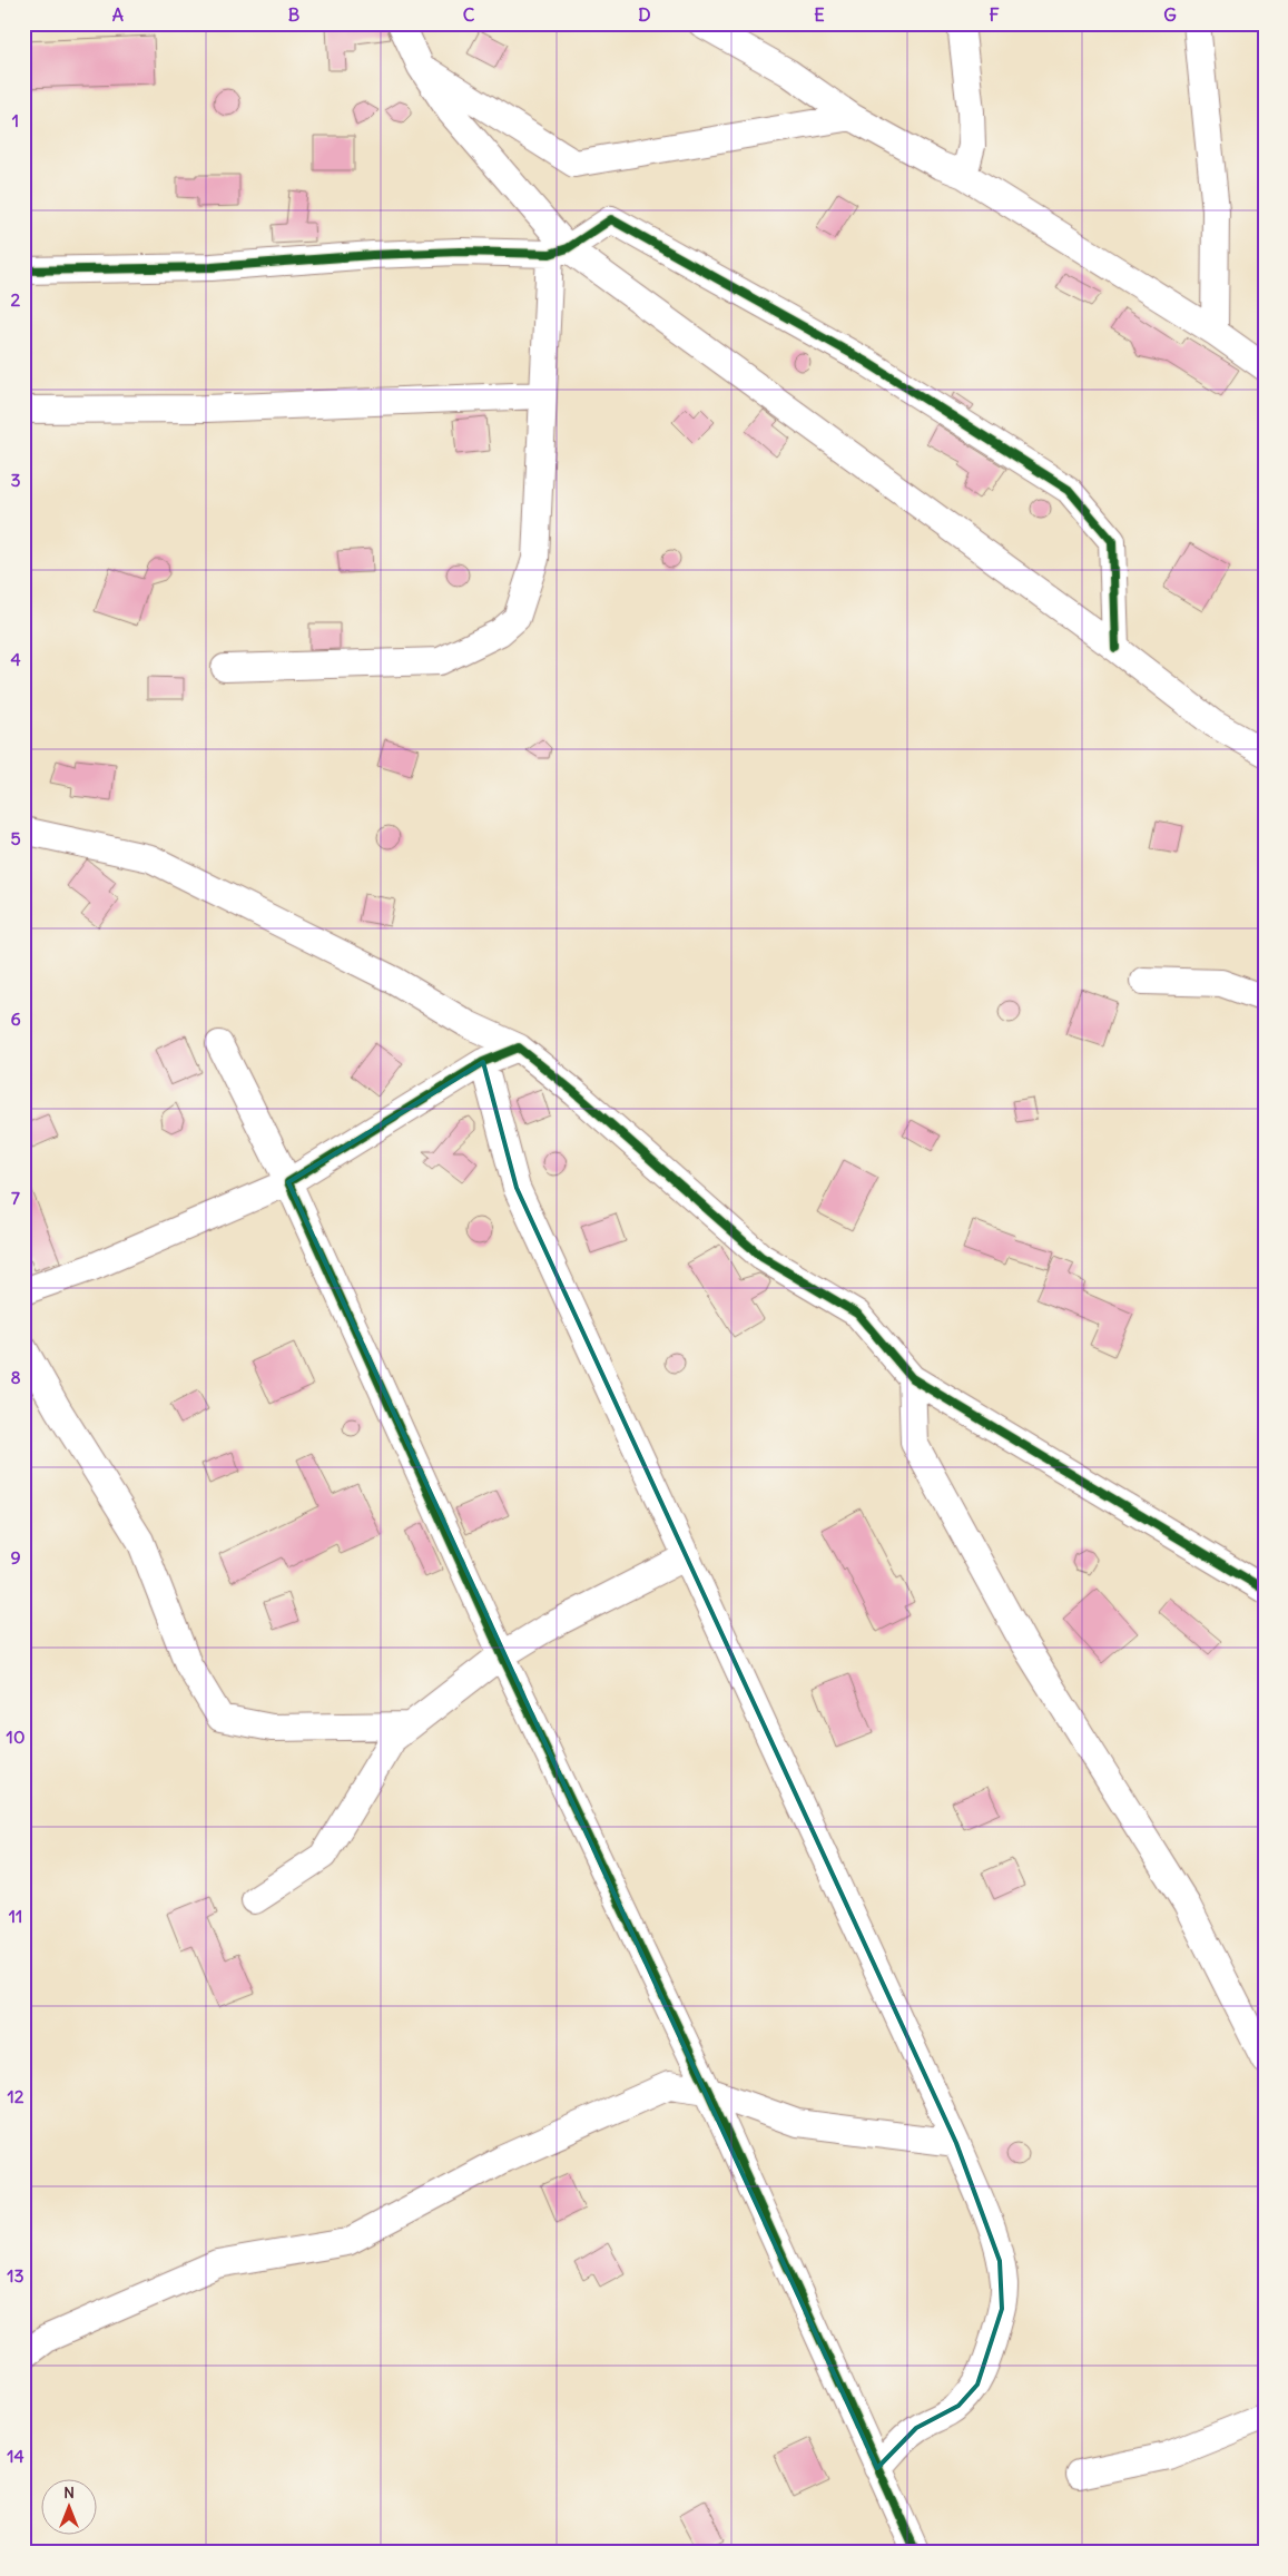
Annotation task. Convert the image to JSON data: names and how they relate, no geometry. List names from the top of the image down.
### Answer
{
  "north": "top",
  "grid": {
    "columns": [
      "A",
      "B",
      "C",
      "D",
      "E",
      "F",
      "G"
    ],
    "rows": [
      "1",
      "2",
      "3",
      "4",
      "5",
      "6",
      "7",
      "8",
      "9",
      "10",
      "11",
      "12",
      "13",
      "14"
    ]
  }
}
